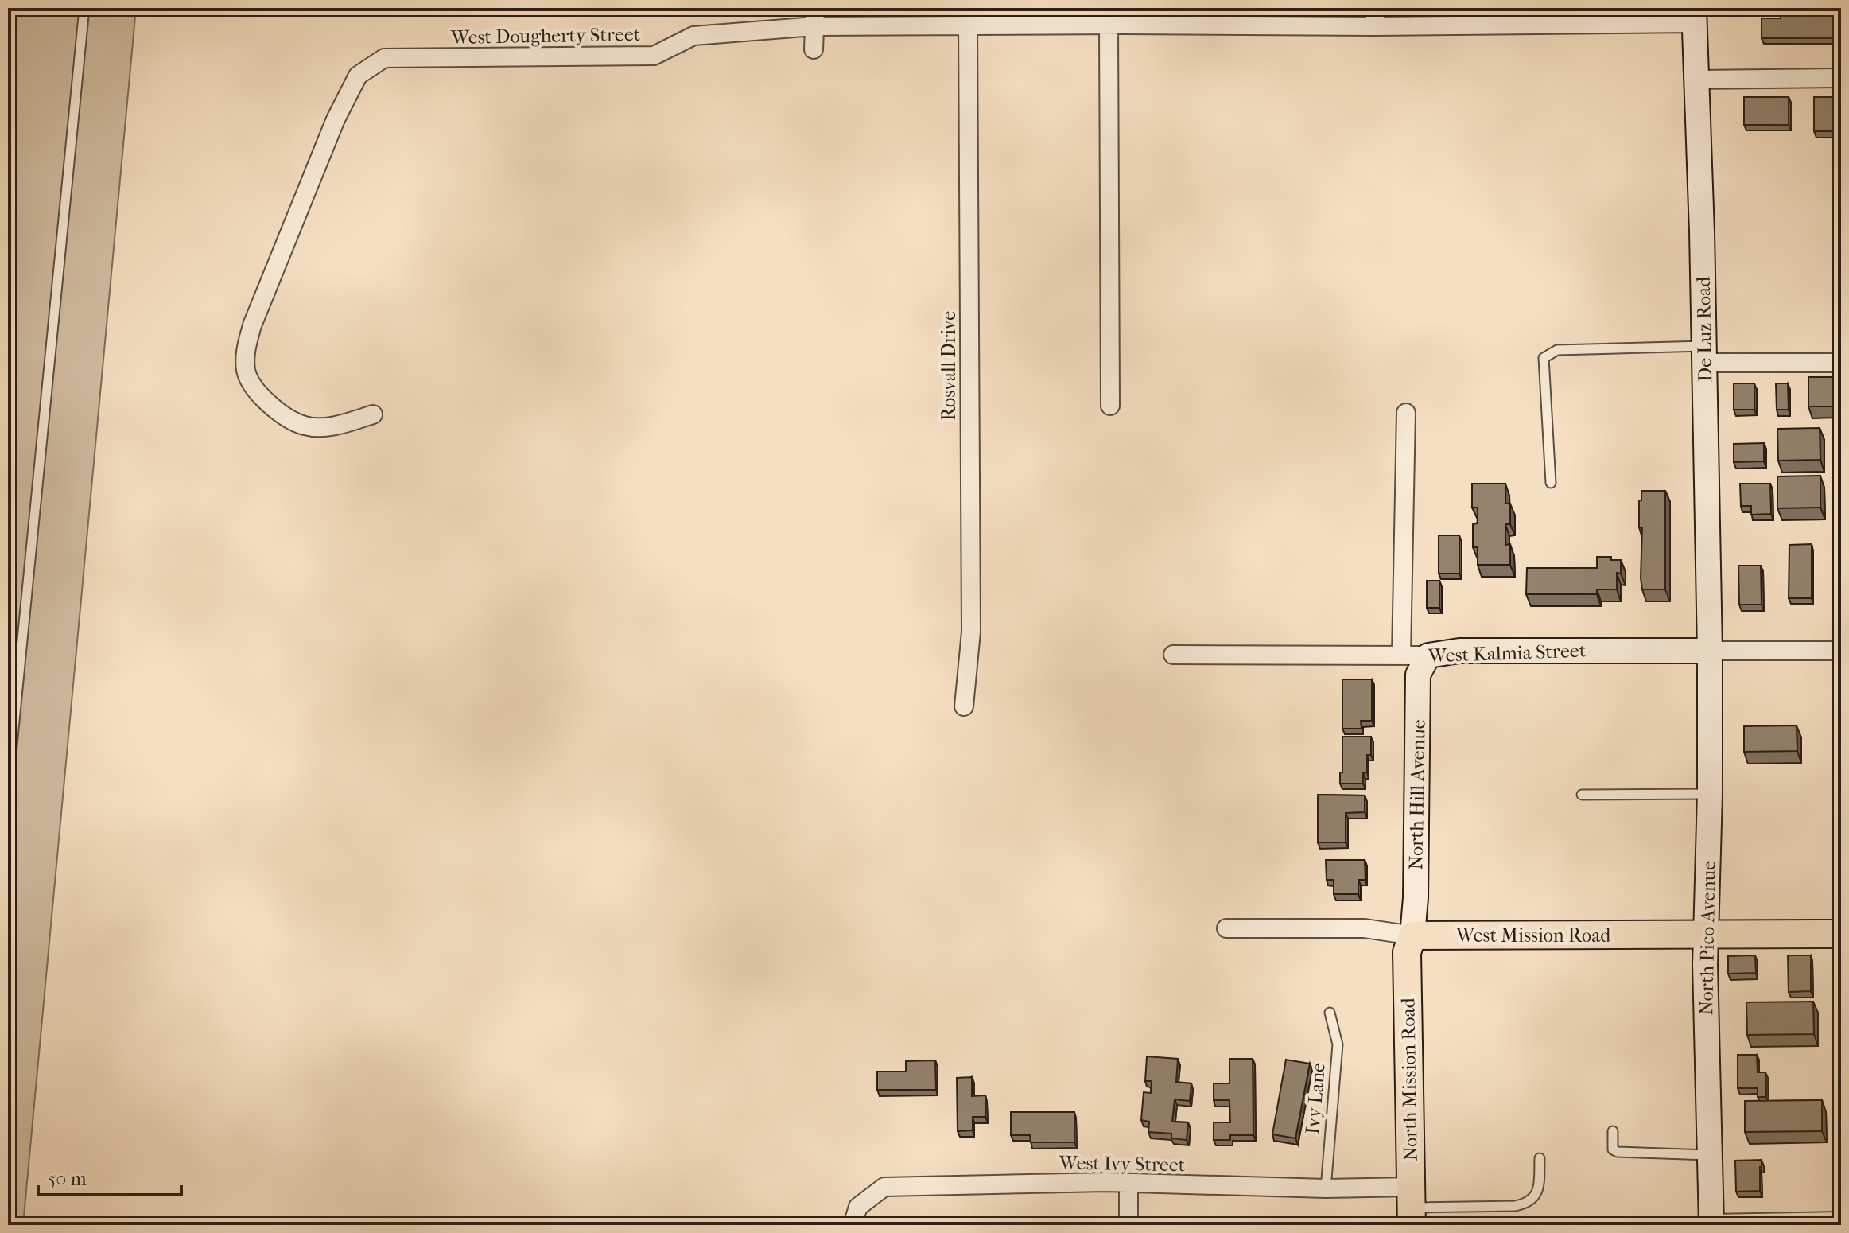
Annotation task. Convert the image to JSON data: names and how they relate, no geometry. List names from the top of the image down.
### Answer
{
  "streets": {
    "main road": [
      "De Luz Road",
      "West Kalmia Street",
      "North Hill Avenue",
      "West Mission Road",
      "North Pico Avenue",
      "North Mission Road"
    ],
    "street": ["West Dougherty Street", "Rosvall Drive", "West Ivy Street"],
    "lane": ["Ivy Lane"]
  },
  "crossings": [
    ["West Dougherty Street", "De Luz Road"],
    ["West Dougherty Street", "Rosvall Drive"],
    ["De Luz Road", "West Kalmia Street"],
    ["De Luz Road", "North Pico Avenue"],
    ["West Kalmia Street", "North Hill Avenue"],
    ["West Kalmia Street", "North Pico Avenue"],
    ["North Hill Avenue", "West Mission Road"],
    ["North Hill Avenue", "North Mission Road"],
    ["West Mission Road", "North Pico Avenue"],
    ["West Mission Road", "North Mission Road"],
    ["North Mission Road", "West Ivy Street"],
    ["Ivy Lane", "West Ivy Street"]
  ],
  "scale_bar": "50 m"
}
